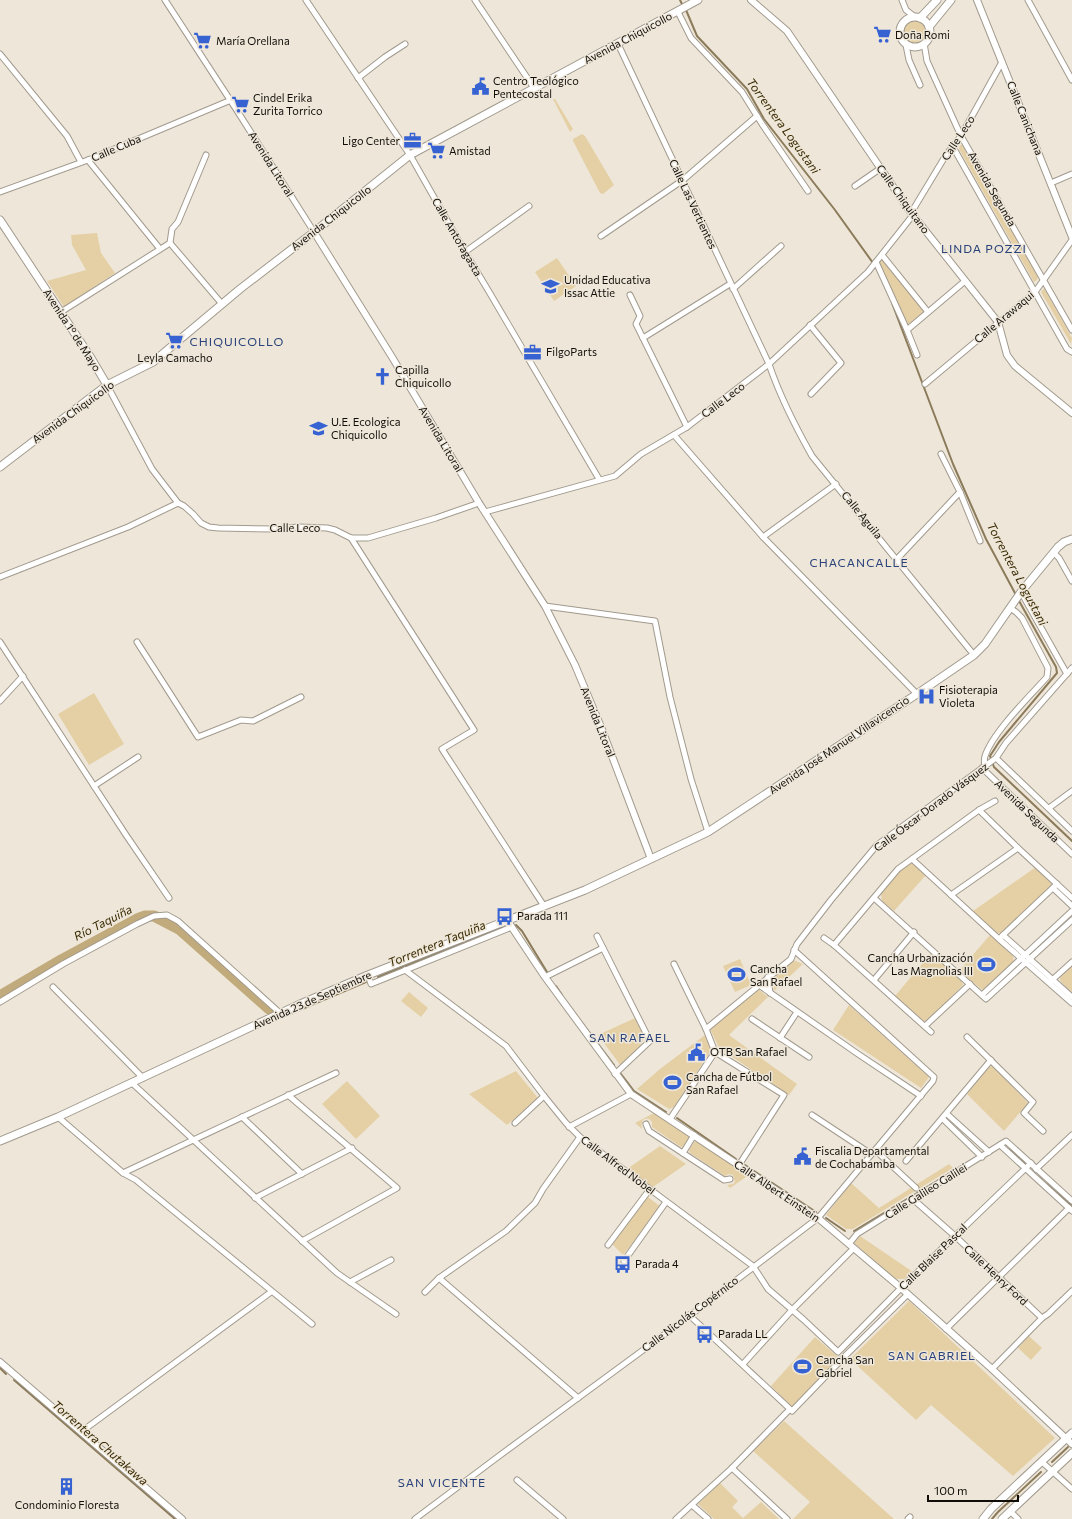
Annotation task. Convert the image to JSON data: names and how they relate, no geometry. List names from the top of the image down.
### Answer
{
  "streets": {
    "main road": [
      "Avenida Chiquicollo",
      "Avenida 1º de Mayo",
      "Avenida José Manuel Villavicencio",
      "Avenida 23 de Septiembre"
    ],
    "street": [
      "Calle Canichana",
      "Calle Leco",
      "Calle Cuba",
      "Avenida Litoral",
      "Avenida Segunda",
      "Calle Chiquitano",
      "Calle Las Vertientes",
      "Calle Antofagasta",
      "Calle Arawaqui",
      "Calle Aguila",
      "Calle Óscar Dorado Vásquez",
      "Calle Alfred Nobel",
      "Calle Albert Einstein",
      "Calle Galileo Galilei",
      "Calle Blaise Pascal",
      "Calle Henry Ford",
      "Calle Nicolás Copérnico"
    ]
  },
  "crossings": [
    ["Avenida Chiquicollo", "Avenida Litoral"],
    ["Avenida Chiquicollo", "Calle Las Vertientes"],
    ["Avenida Chiquicollo", "Calle Antofagasta"],
    ["Avenida Chiquicollo", "Avenida 1º de Mayo"],
    ["Calle Canichana", "Calle Leco"],
    ["Calle Canichana", "Calle Arawaqui"],
    ["Calle Leco", "Avenida Litoral"],
    ["Calle Leco", "Avenida Segunda"],
    ["Calle Leco", "Calle Chiquitano"],
    ["Calle Leco", "Calle Las Vertientes"],
    ["Calle Leco", "Calle Antofagasta"],
    ["Calle Leco", "Avenida 1º de Mayo"],
    ["Calle Leco", "Calle Aguila"],
    ["Calle Cuba", "Avenida Litoral"],
    ["Avenida Litoral", "Avenida José Manuel Villavicencio"],
    ["Avenida Litoral", "Avenida 23 de Septiembre"],
    ["Avenida Segunda", "Calle Arawaqui"],
    ["Avenida Segunda", "Calle Óscar Dorado Vásquez"],
    ["Calle Chiquitano", "Calle Arawaqui"],
    ["Calle Las Vertientes", "Calle Aguila"],
    ["Calle Aguila", "Avenida José Manuel Villavicencio"],
    ["Avenida José Manuel Villavicencio", "Avenida 23 de Septiembre"],
    ["Calle Óscar Dorado Vásquez", "Calle Nicolás Copérnico"],
    ["Avenida 23 de Septiembre", "Calle Albert Einstein"],
    ["Calle Alfred Nobel", "Calle Galileo Galilei"],
    ["Calle Alfred Nobel", "Calle Blaise Pascal"],
    ["Calle Alfred Nobel", "Calle Nicolás Copérnico"],
    ["Calle Albert Einstein", "Calle Galileo Galilei"],
    ["Calle Albert Einstein", "Calle Blaise Pascal"],
    ["Calle Albert Einstein", "Calle Nicolás Copérnico"],
    ["Calle Galileo Galilei", "Calle Blaise Pascal"],
    ["Calle Galileo Galilei", "Calle Henry Ford"],
    ["Calle Blaise Pascal", "Calle Henry Ford"]
  ],
  "districts": [
    "LINDA POZZI",
    "CHIQUICOLLO",
    "CHACANCALLE",
    "SAN RAFAEL",
    "SAN GABRIEL",
    "SAN VICENTE"
  ],
  "water": [
    "Torrentera Logustani",
    "Río Taquiña",
    "Torrentera Taquiña",
    "Torrentera Chutakawa"
  ],
  "places": {
    "supermarket": [
      "Doña Romi",
      "María Orellana",
      "Cindel Erika Zurita Torrico",
      "Amistad",
      "Leyla Camacho"
    ],
    "public building": ["Centro Teológico Pentecostal", "OTB San Rafael", "Fiscalia Departamental de Cochabamba"],
    "office": ["Ligo Center", "FilgoParts"],
    "school or university": ["Unidad Educativa Issac Attie", "U.E. Ecologica Chiquicollo"],
    "church": ["Capilla Chiquicollo"],
    "hospital": ["Fisioterapia Violeta"],
    "bus stop": ["Parada 111", "Parada 4", "Parada LL"],
    "sports": [
      "Cancha Urbanización Las Magnolias III",
      "Cancha San Rafael",
      "Cancha de Fútbol San Rafael",
      "Cancha San Gabriel"
    ],
    "building": ["Condominio Floresta"]
  },
  "scale_bar": "100 m"
}
